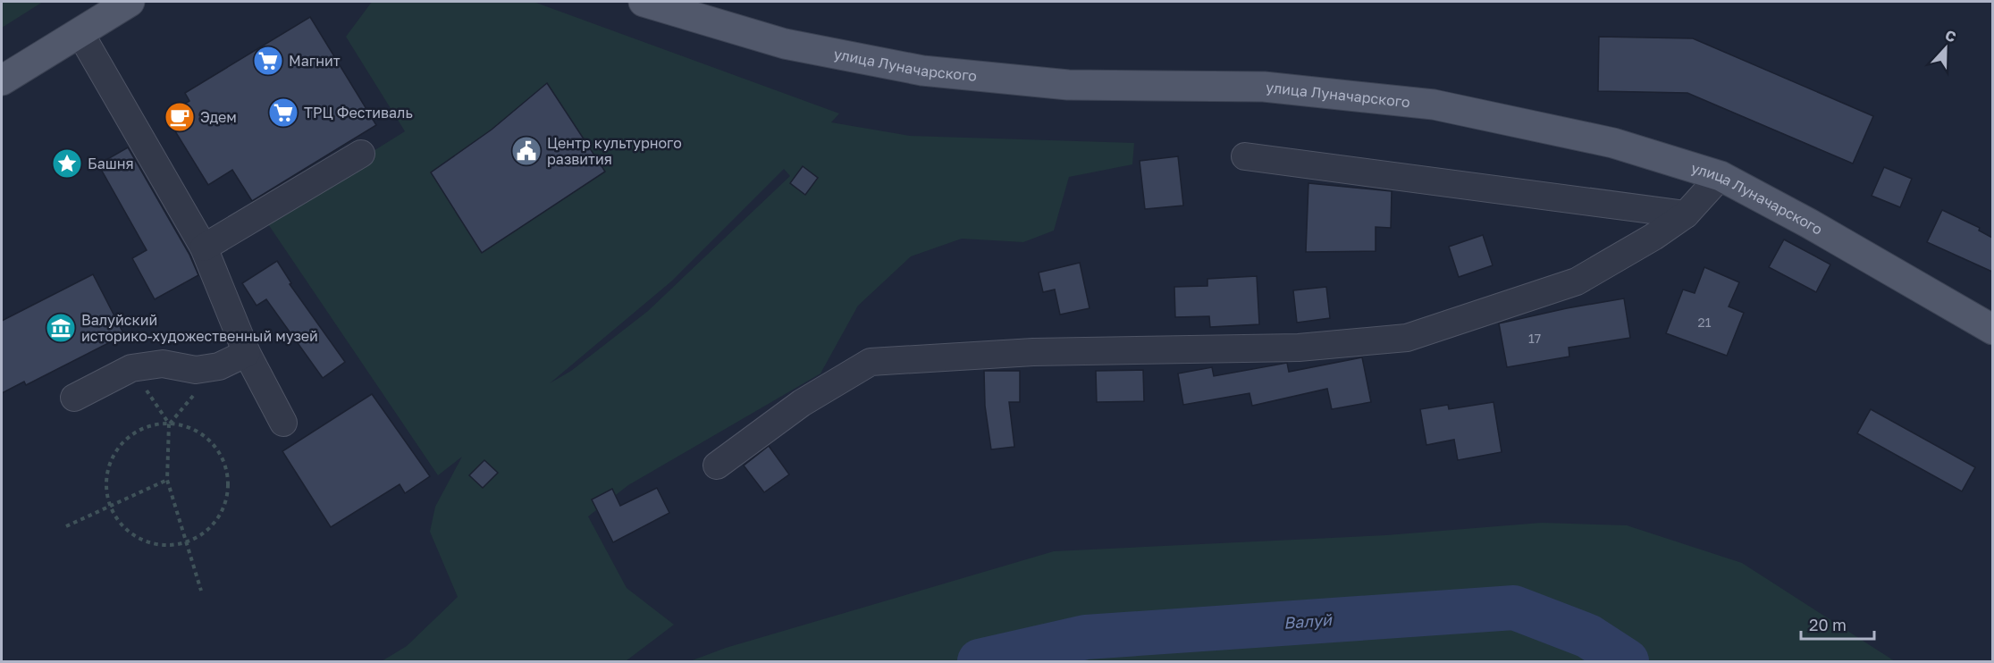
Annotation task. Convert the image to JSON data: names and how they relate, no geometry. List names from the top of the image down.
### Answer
{
  "streets": {
    "main road": ["улица Луначарского"]
  },
  "water": ["Валуй"],
  "places": {
    "supermarket": ["Магнит", "ТРЦ Фестиваль"],
    "cafe": ["Эдем"],
    "public building": ["Центр культурного развития"],
    "place": ["Башня"],
    "museum": ["Валуйский историко-художественный музей"]
  },
  "house_numbers": ["21", "17"],
  "scale_bar": "20 m",
  "north": "top"
}
